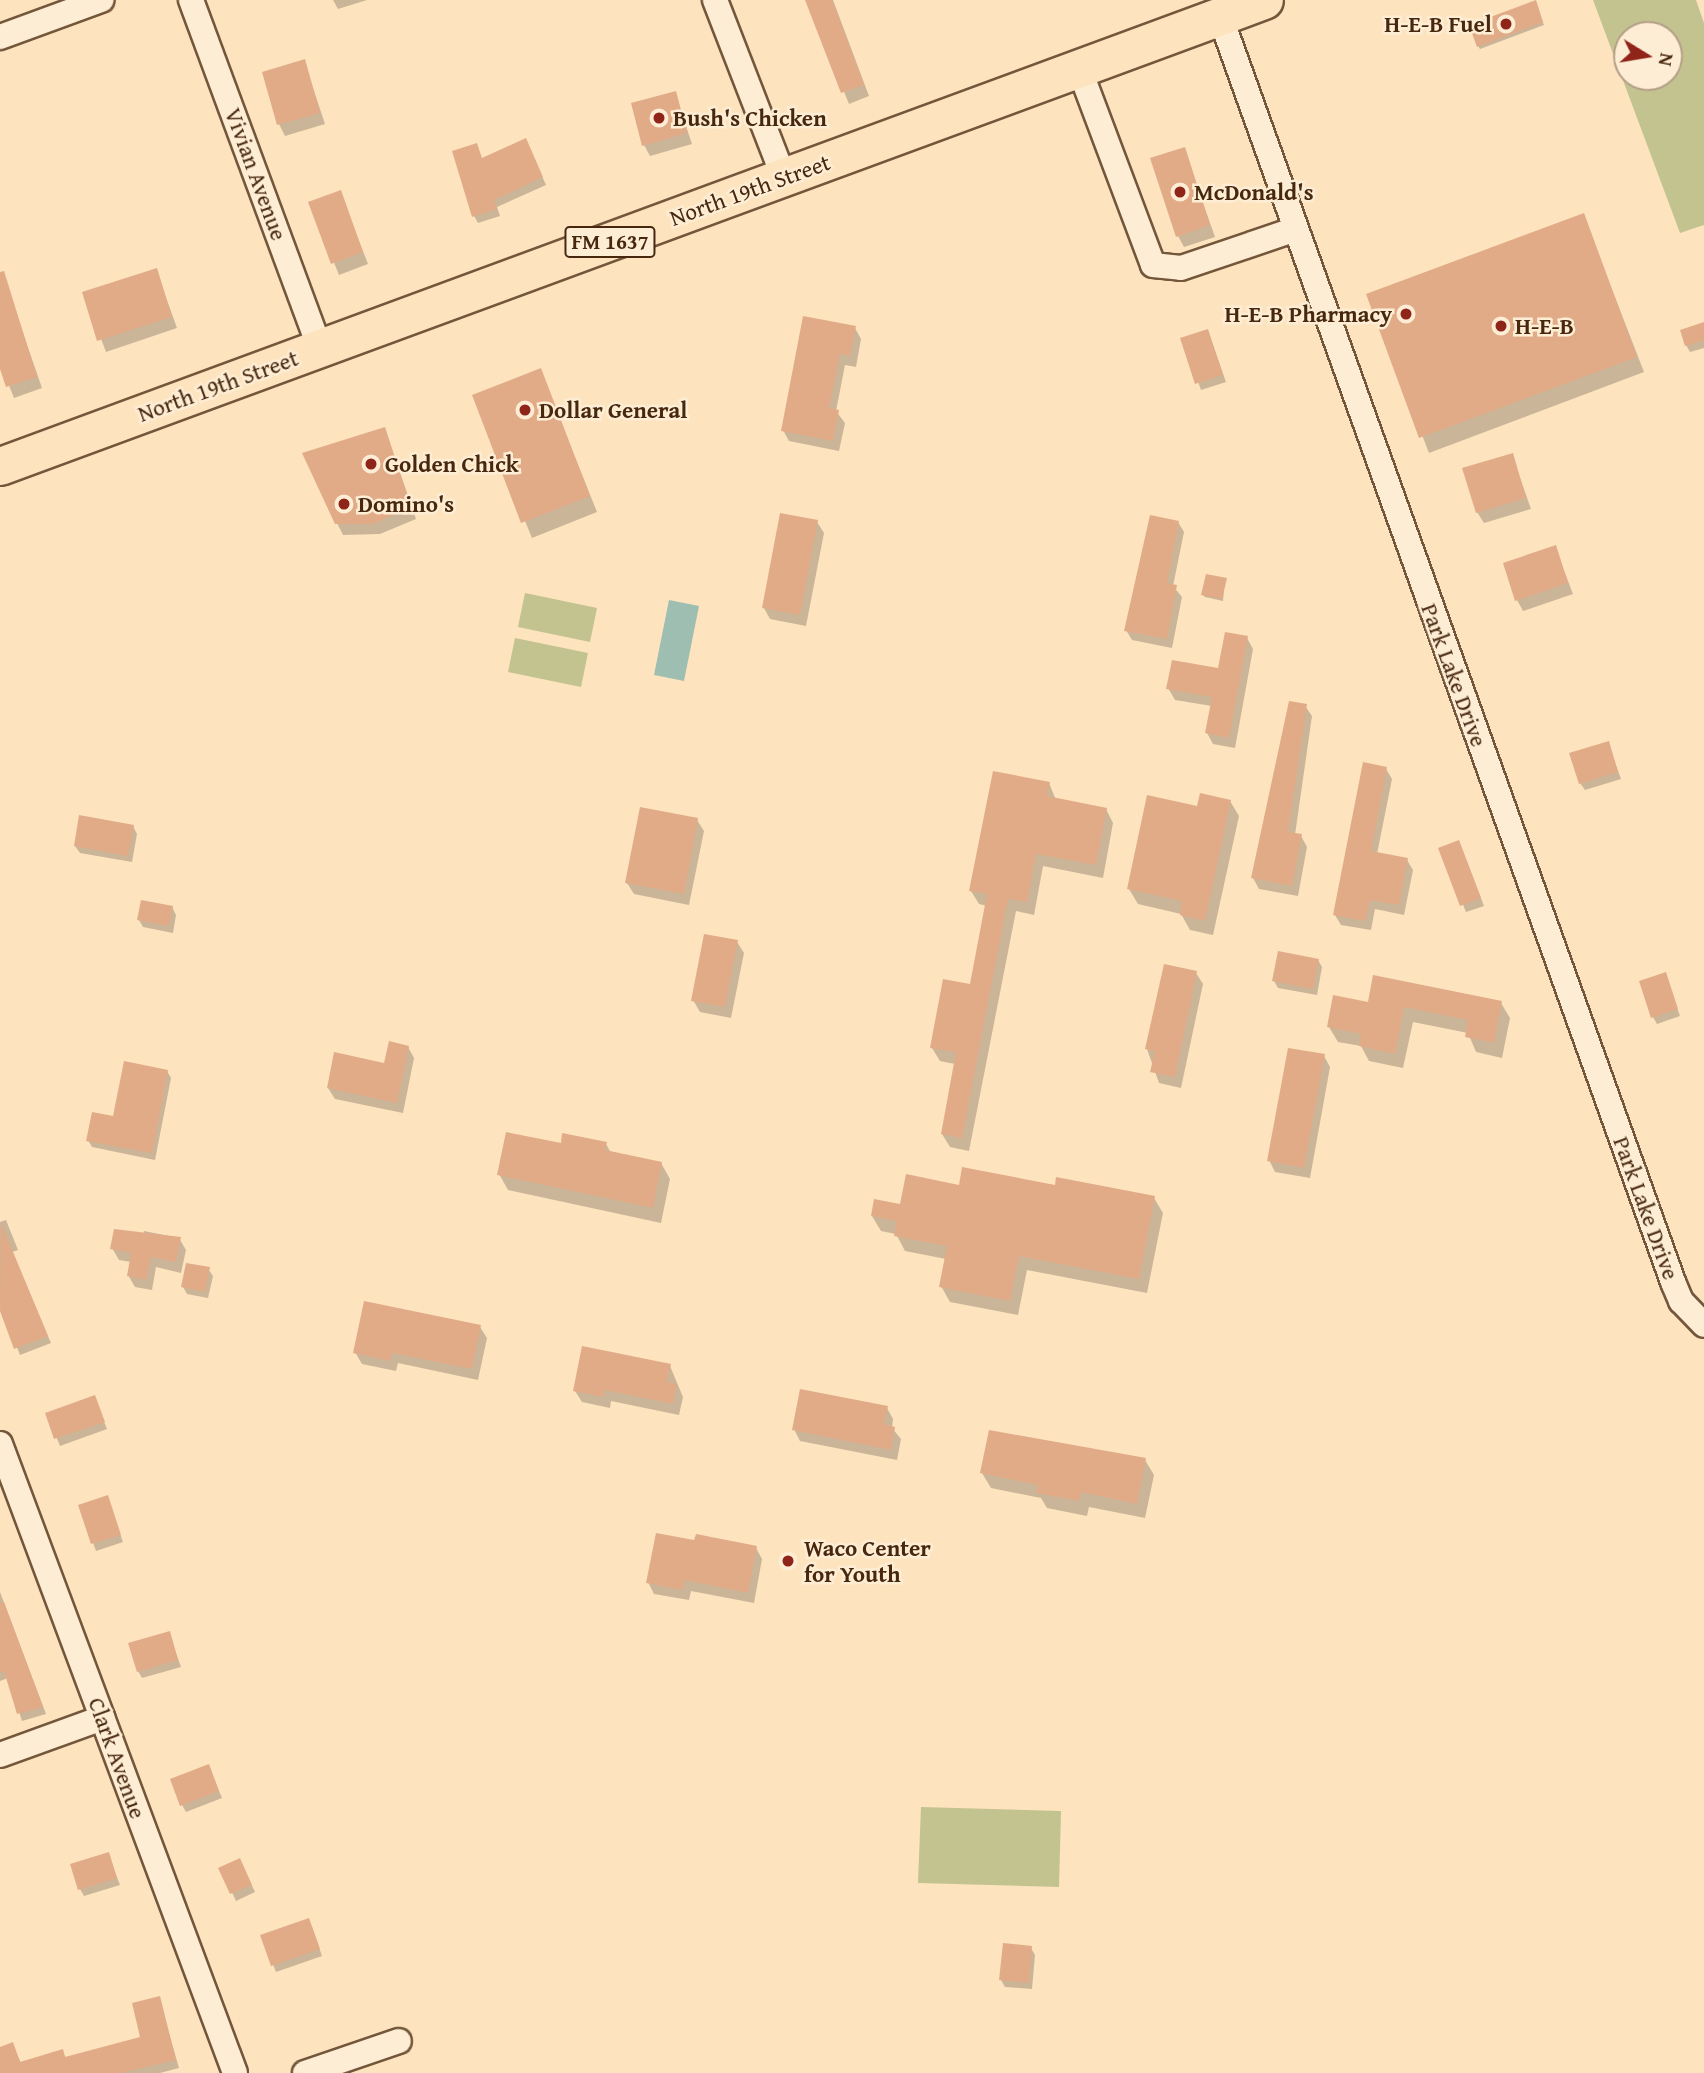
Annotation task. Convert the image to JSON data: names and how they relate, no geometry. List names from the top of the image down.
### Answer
{
  "streets": {
    "main road": ["North 19th Street", "FM 1637"],
    "street": ["Vivian Avenue", "Park Lake Drive", "Clark Avenue"]
  },
  "crossings": [
    ["Vivian Avenue", "North 19th Street"],
    ["North 19th Street", "Park Lake Drive"]
  ],
  "places": [
    "H-E-B Fuel",
    "Bush's Chicken",
    "McDonald's",
    "H-E-B Pharmacy",
    "H-E-B",
    "Dollar General",
    "Golden Chick",
    "Domino's",
    "Waco Center for Youth"
  ],
  "north": "right"
}
